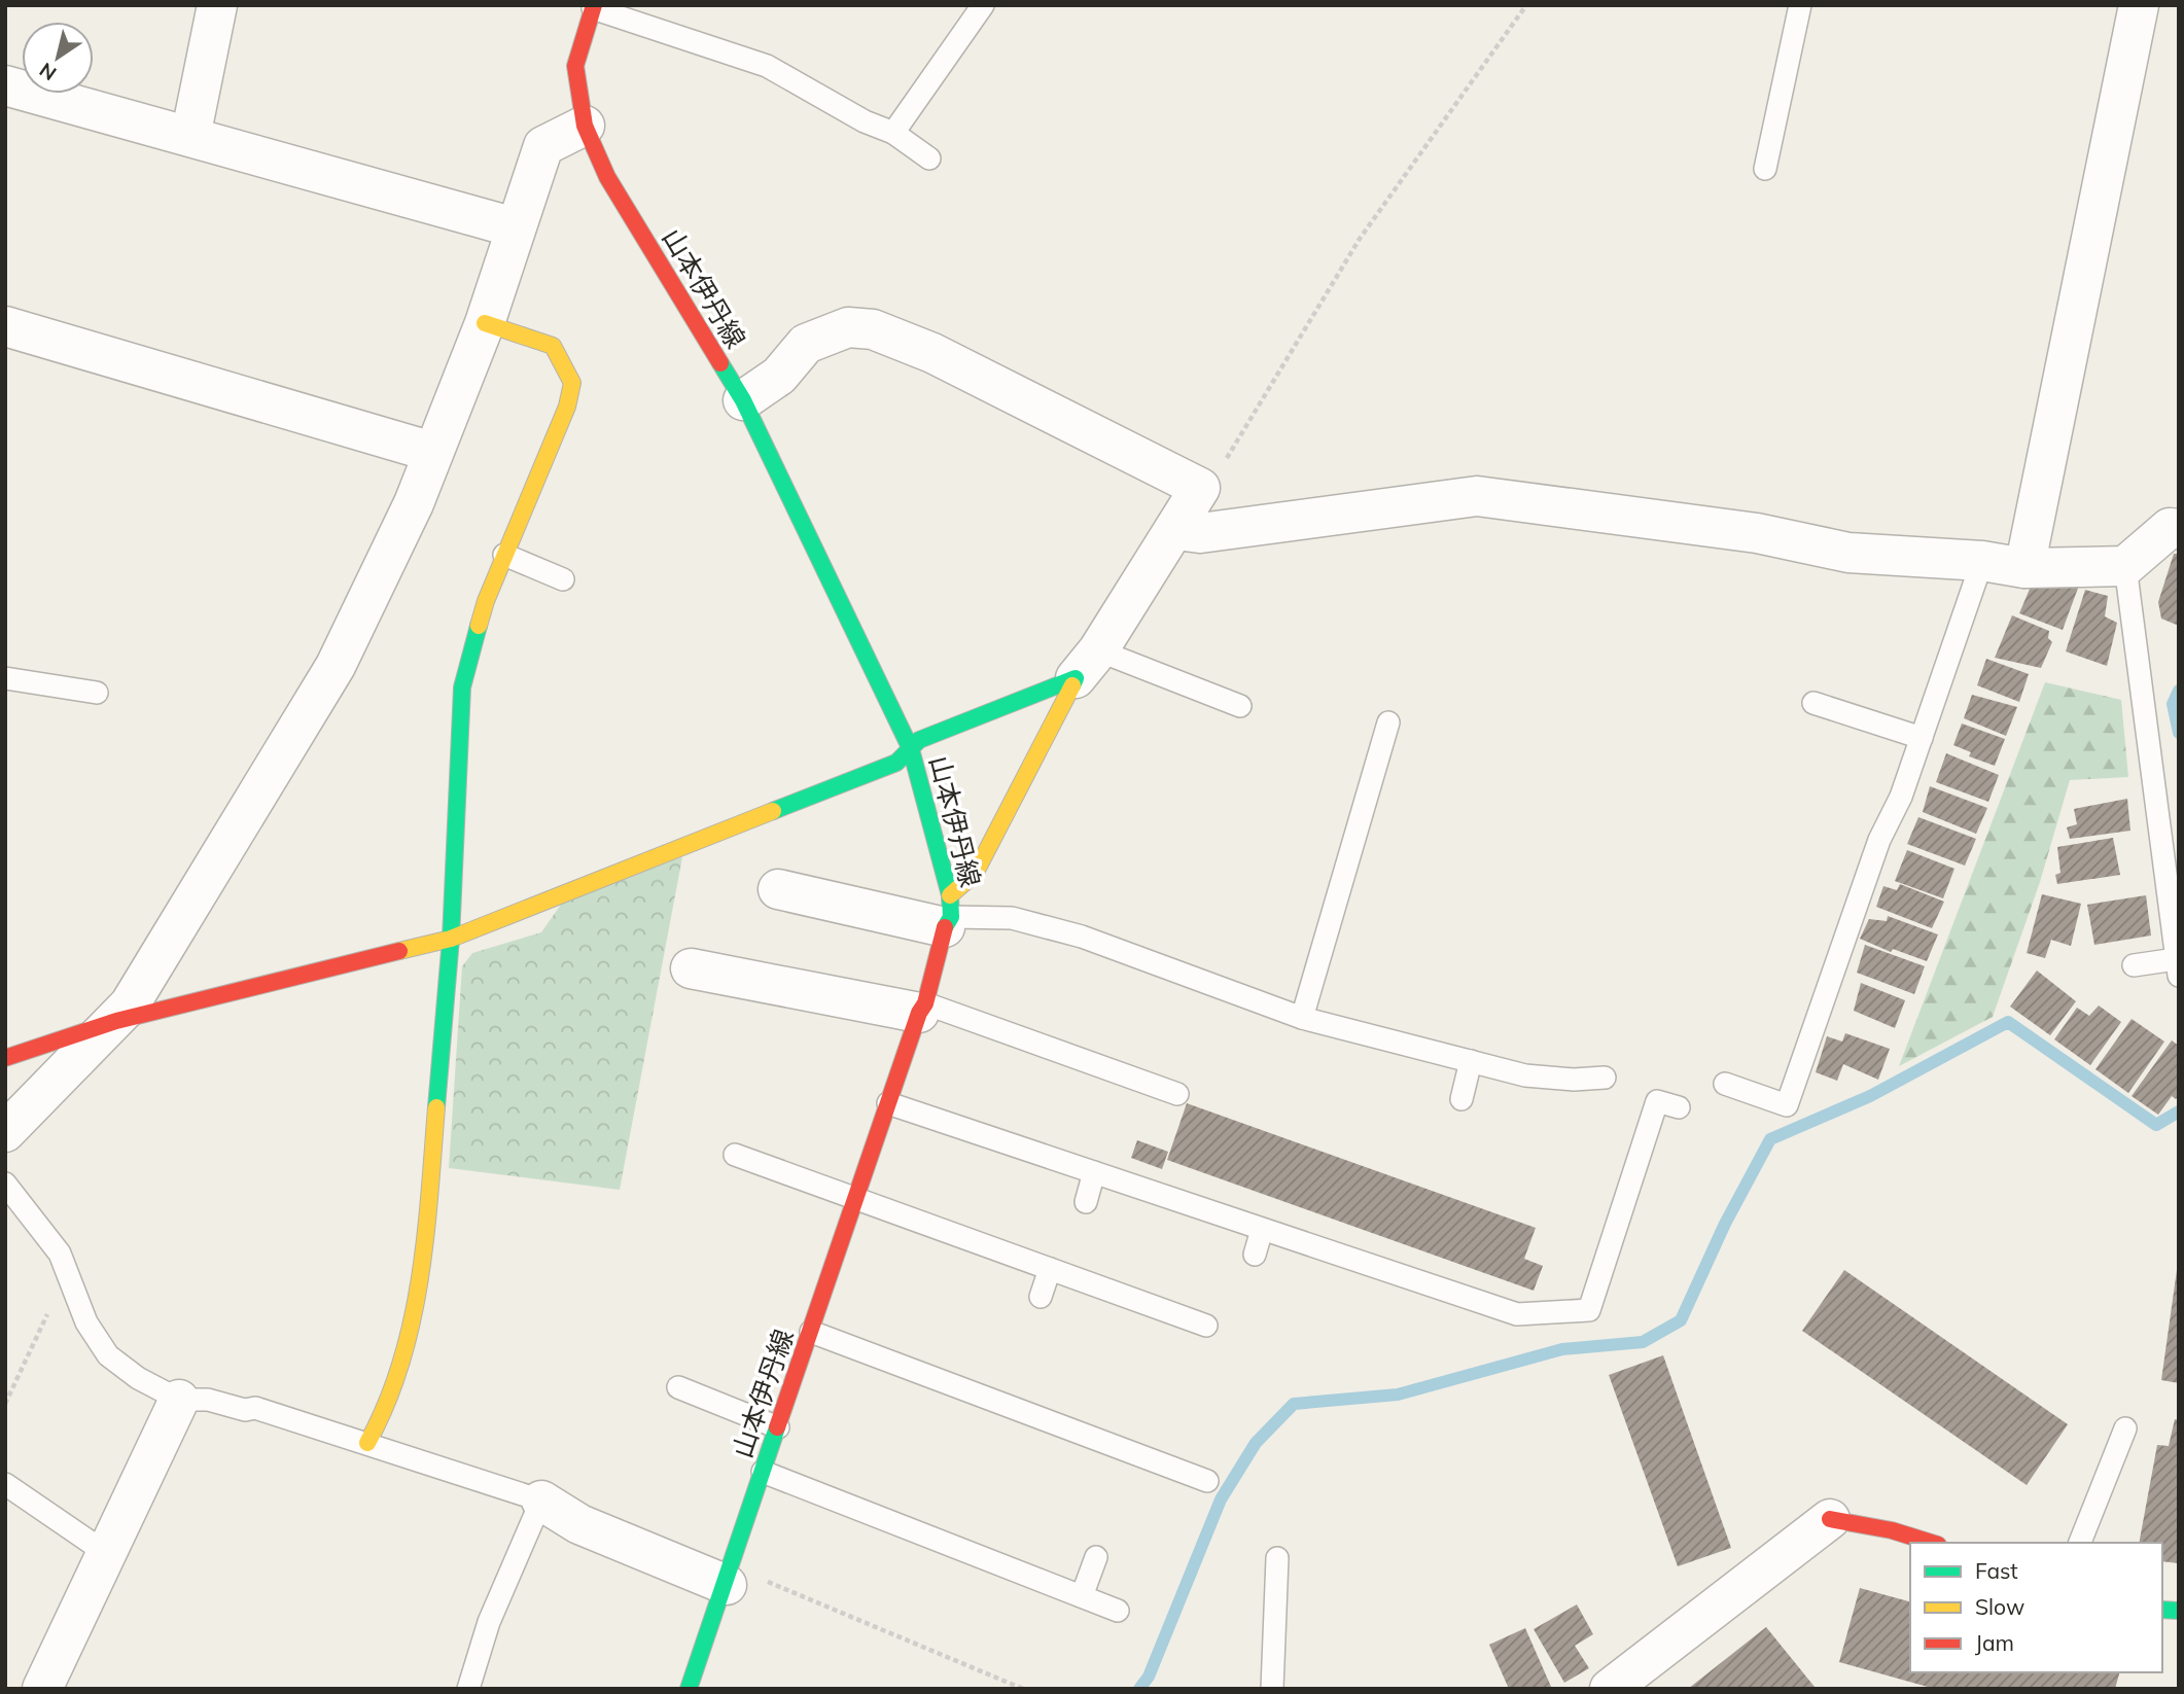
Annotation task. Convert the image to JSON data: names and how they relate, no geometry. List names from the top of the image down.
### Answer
{
  "streets": {
    "street": ["山本伊丹線"]
  },
  "legend": ["Fast", "Slow", "Jam"],
  "north": "bottom left"
}
